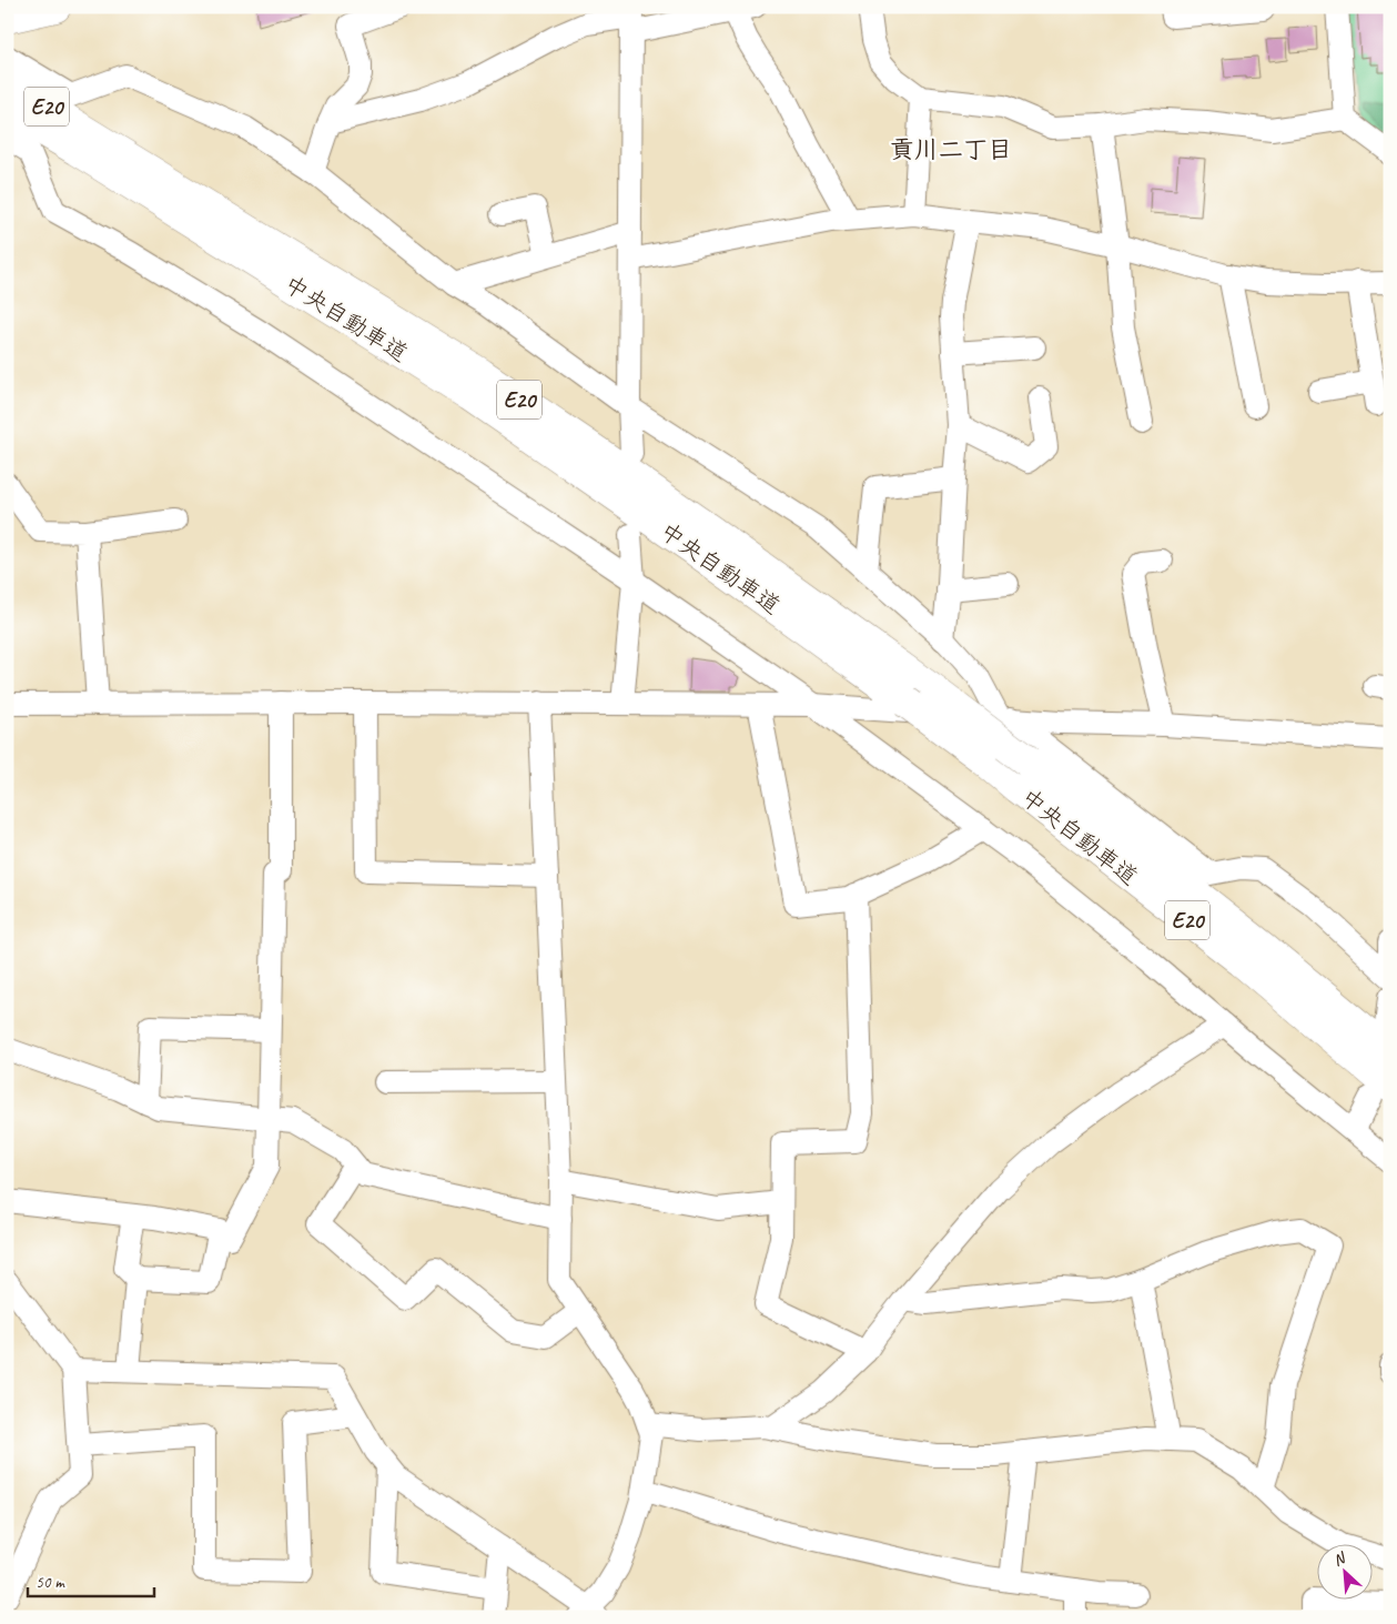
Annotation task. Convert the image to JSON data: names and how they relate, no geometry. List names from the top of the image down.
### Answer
{
  "streets": {
    "highway": ["E20", "中央自動車道"]
  },
  "districts": ["貢川二丁目"],
  "scale_bar": "50 m",
  "north": "top left"
}
